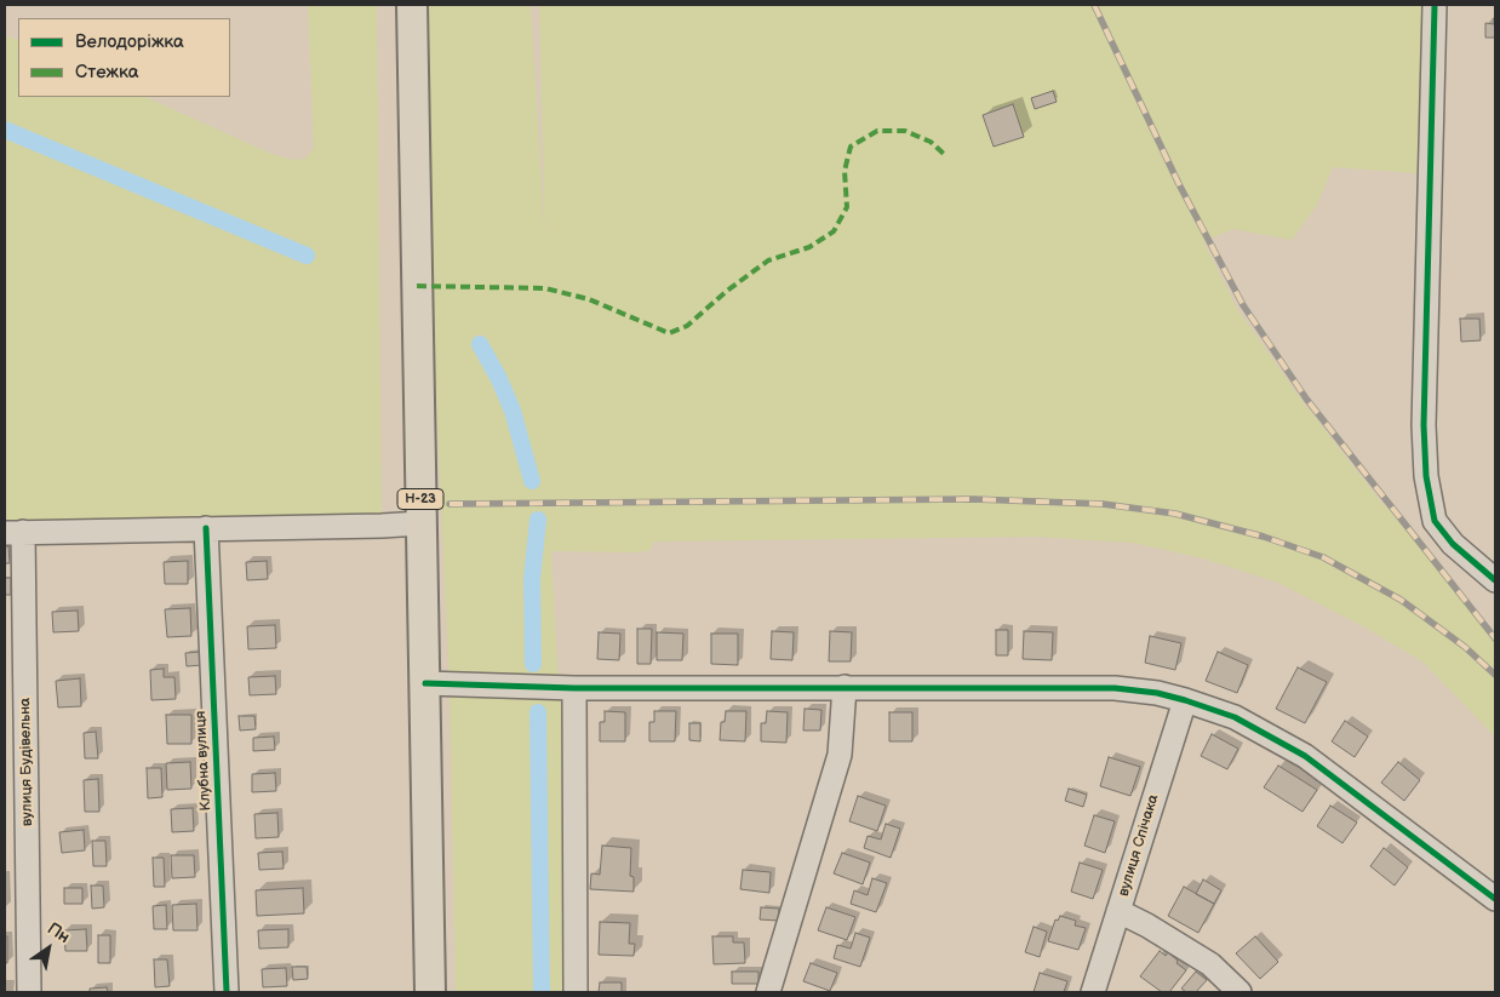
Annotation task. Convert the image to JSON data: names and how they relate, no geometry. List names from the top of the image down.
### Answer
{
  "streets": {
    "main road": ["Н-23"],
    "street": ["Клубна вулиця", "вулиця Будівельна", "вулиця Спічака"]
  },
  "legend": ["Велодоріжка", "Стежка"],
  "north": "top right"
}
